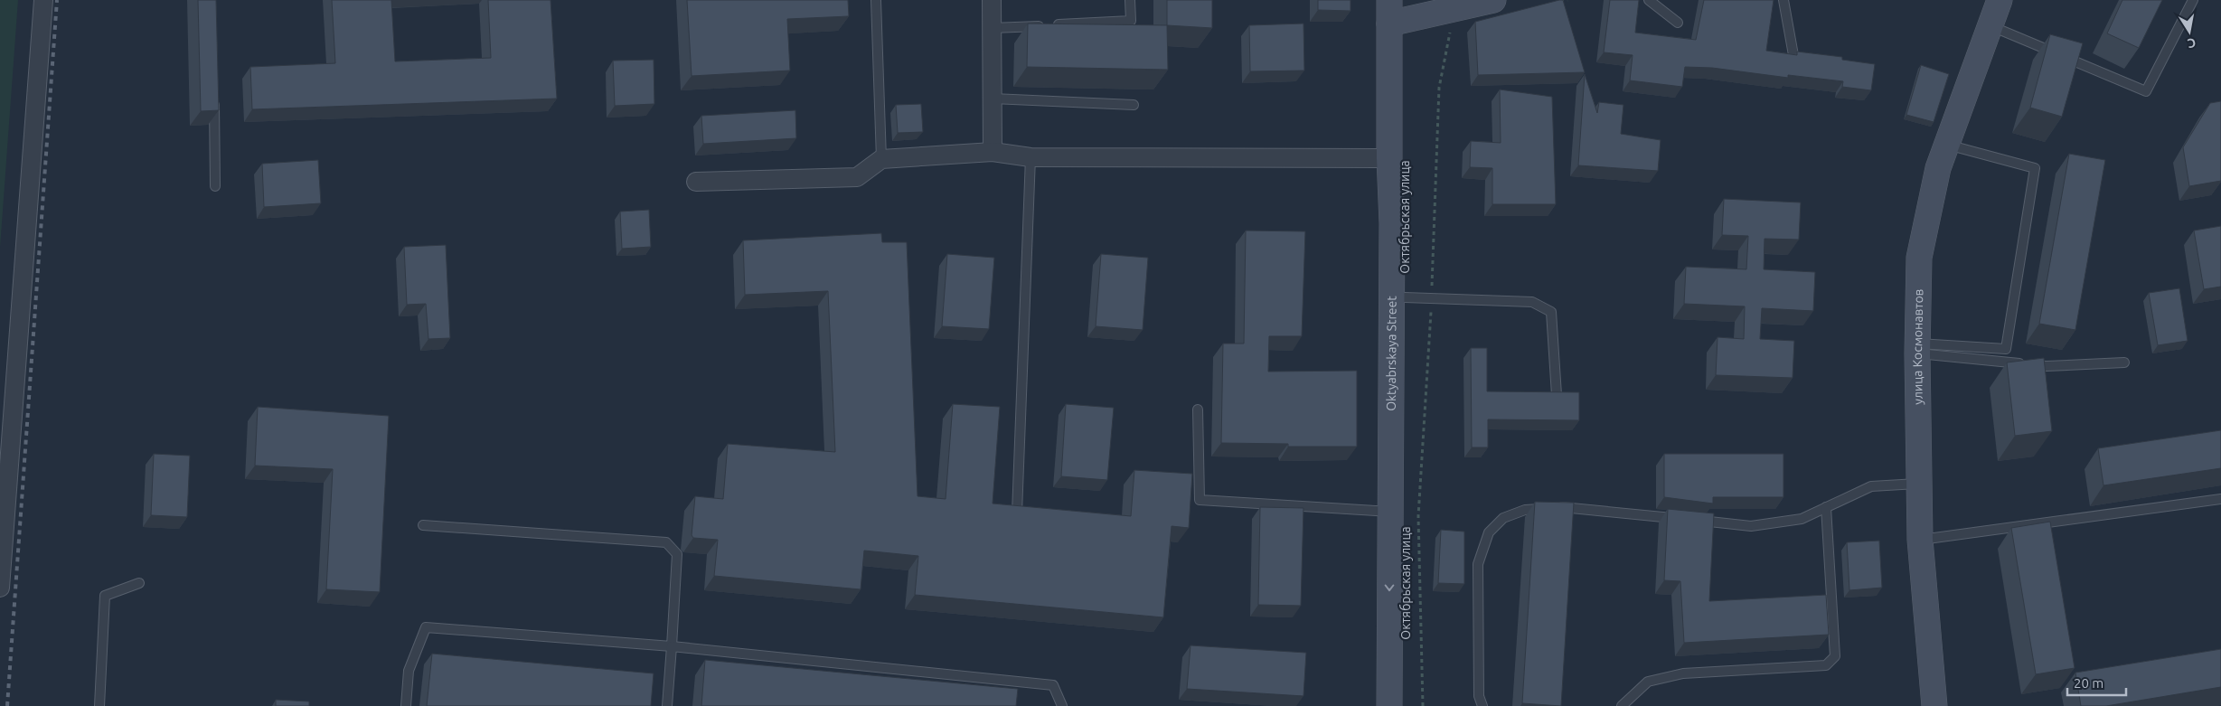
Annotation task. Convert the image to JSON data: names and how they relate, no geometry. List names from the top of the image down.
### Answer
{
  "streets": {
    "main road": ["Октябрьская улица", "улица Космонавтов", "Oktyabrskaya Street"]
  },
  "crossings": [
    ["Октябрьская улица", "Oktyabrskaya Street"]
  ],
  "scale_bar": "20 m",
  "north": "bottom"
}
